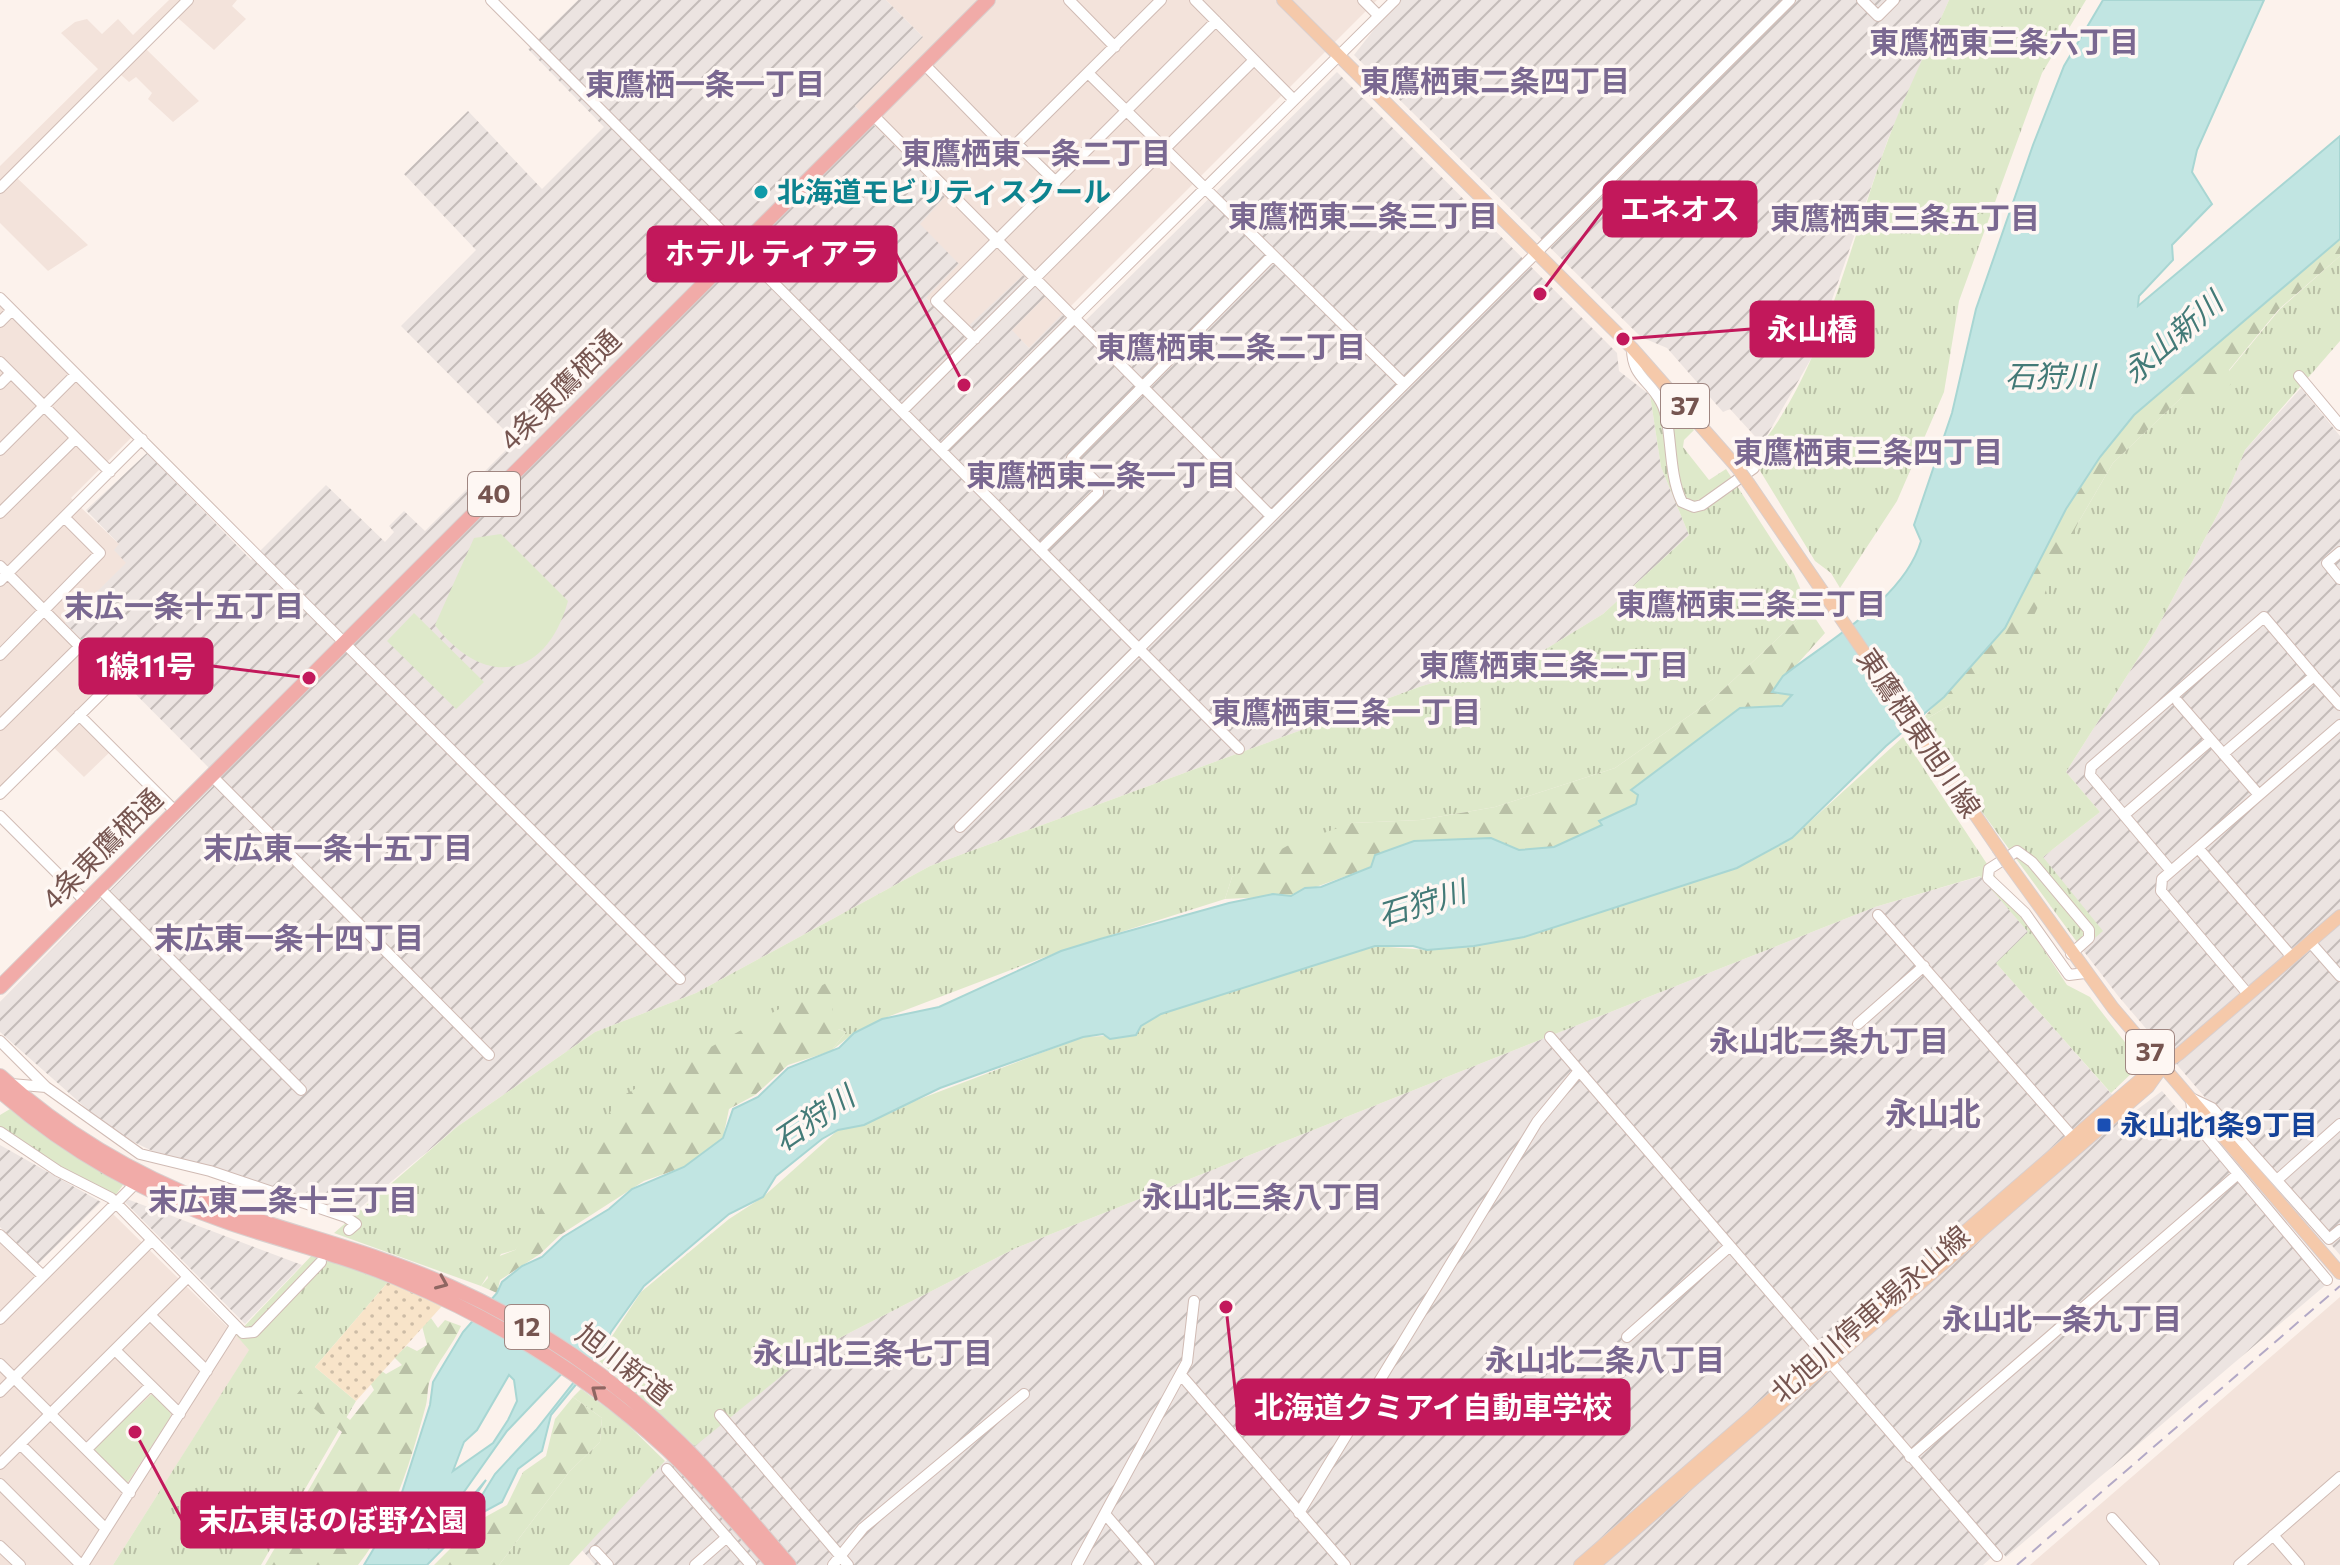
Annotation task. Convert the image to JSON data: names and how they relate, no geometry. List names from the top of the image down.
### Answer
{
  "streets": {
    "highway": [
      "4条東鷹栖通",
      "40",
      "12",
      "旭川新道"
    ],
    "main road": ["37", "東鷹栖東旭川線", "北旭川停車場永山線"]
  },
  "crossings": [
    ["東鷹栖東旭川線", "北旭川停車場永山線"]
  ],
  "districts": [
    "東鷹栖東三条六丁目",
    "東鷹栖東二条四丁目",
    "東鷹栖一条一丁目",
    "東鷹栖東一条二丁目",
    "東鷹栖東二条三丁目",
    "東鷹栖東三条五丁目",
    "東鷹栖東二条二丁目",
    "東鷹栖東三条四丁目",
    "東鷹栖東二条一丁目",
    "東鷹栖東三条三丁目",
    "末広一条十五丁目",
    "東鷹栖東三条二丁目",
    "東鷹栖東三条一丁目",
    "末広東一条十五丁目",
    "末広東一条十四丁目",
    "永山北二条九丁目",
    "永山北",
    "永山北三条八丁目",
    "末広東二条十三丁目",
    "永山北一条九丁目",
    "永山北三条七丁目",
    "永山北二条八丁目"
  ],
  "water": ["永山新川", "石狩川"],
  "places": {
    "other": [
      "北海道モビリティスクール",
      "エネオス",
      "永山橋",
      "ホテル ティアラ",
      "1線11号",
      "北海道クミアイ自動車学校",
      "末広東ほのぼ野公園"
    ],
    "transit": ["永山北1条9丁目"]
  }
}
